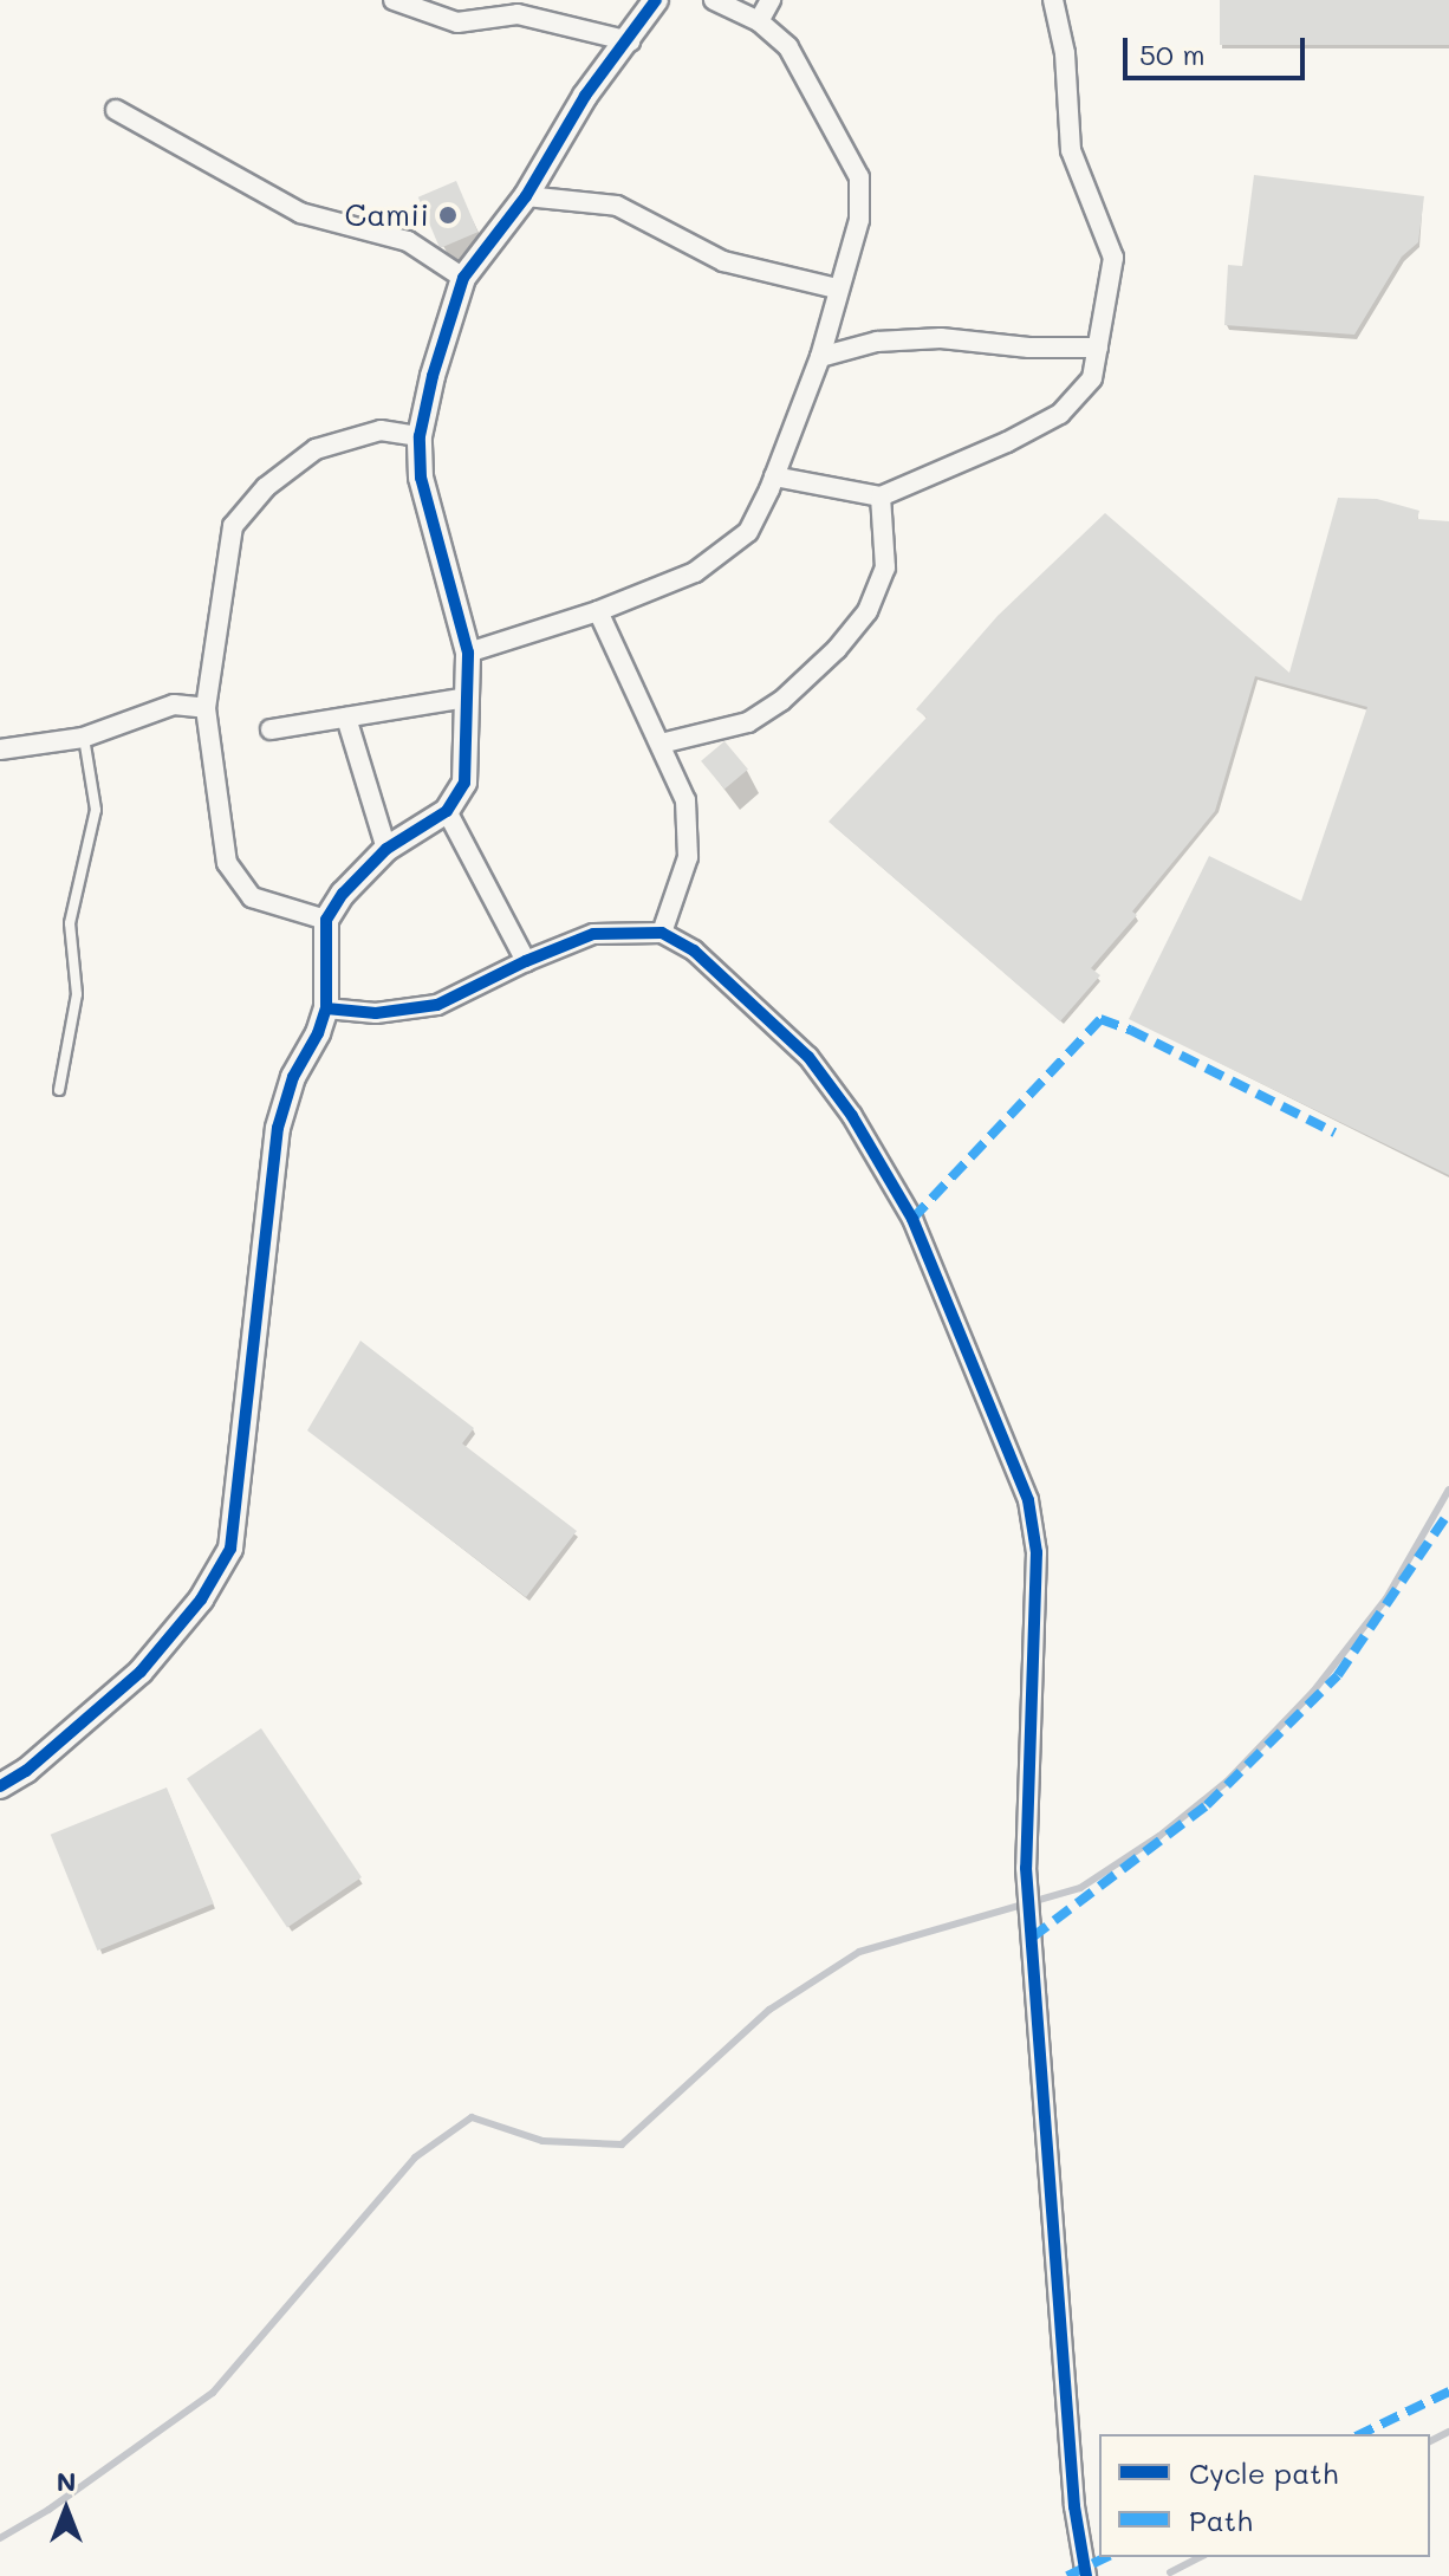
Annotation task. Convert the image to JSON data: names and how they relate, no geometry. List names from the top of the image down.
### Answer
{
  "places": ["Camii"],
  "legend": ["Cycle path", "Path"],
  "scale_bar": "50 m",
  "north": "top"
}
